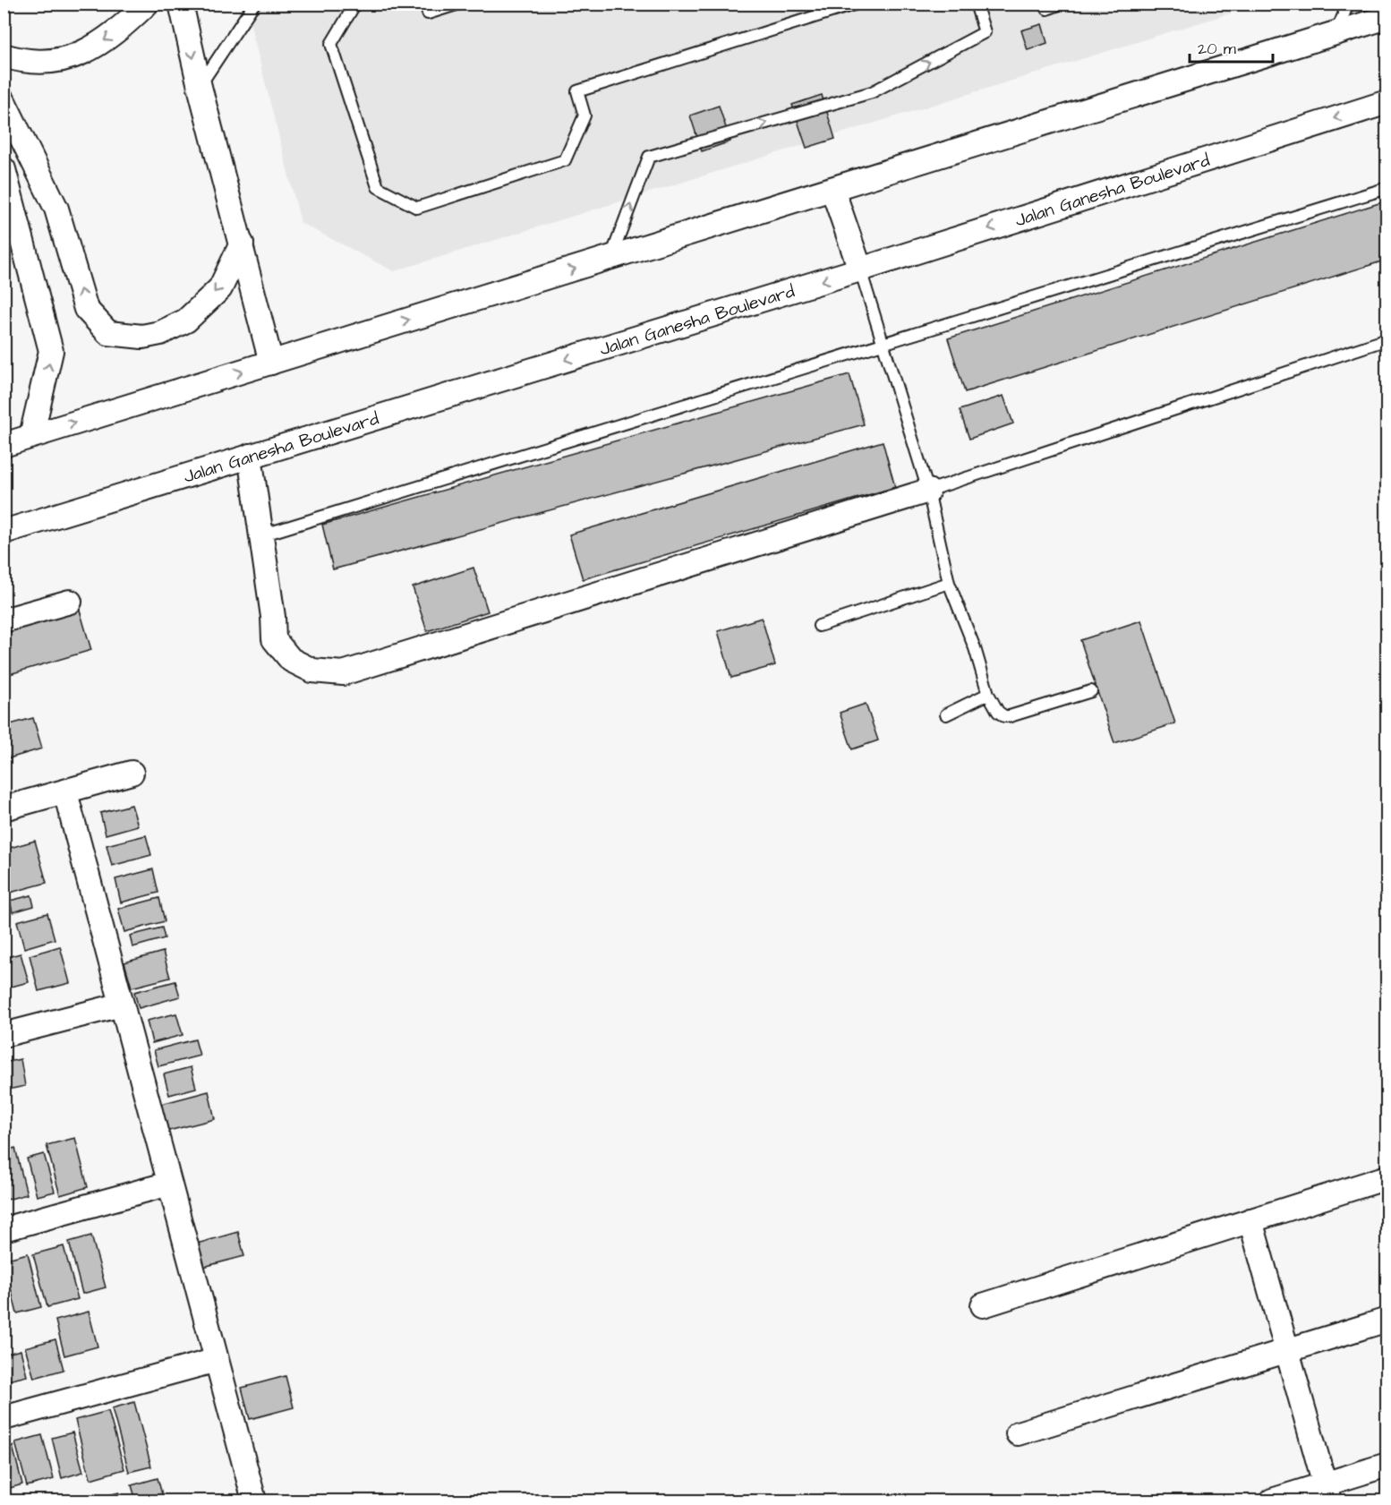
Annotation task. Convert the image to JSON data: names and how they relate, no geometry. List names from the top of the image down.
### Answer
{
  "streets": {
    "street": ["Jalan Ganesha Boulevard"]
  },
  "scale_bar": "20 m"
}
